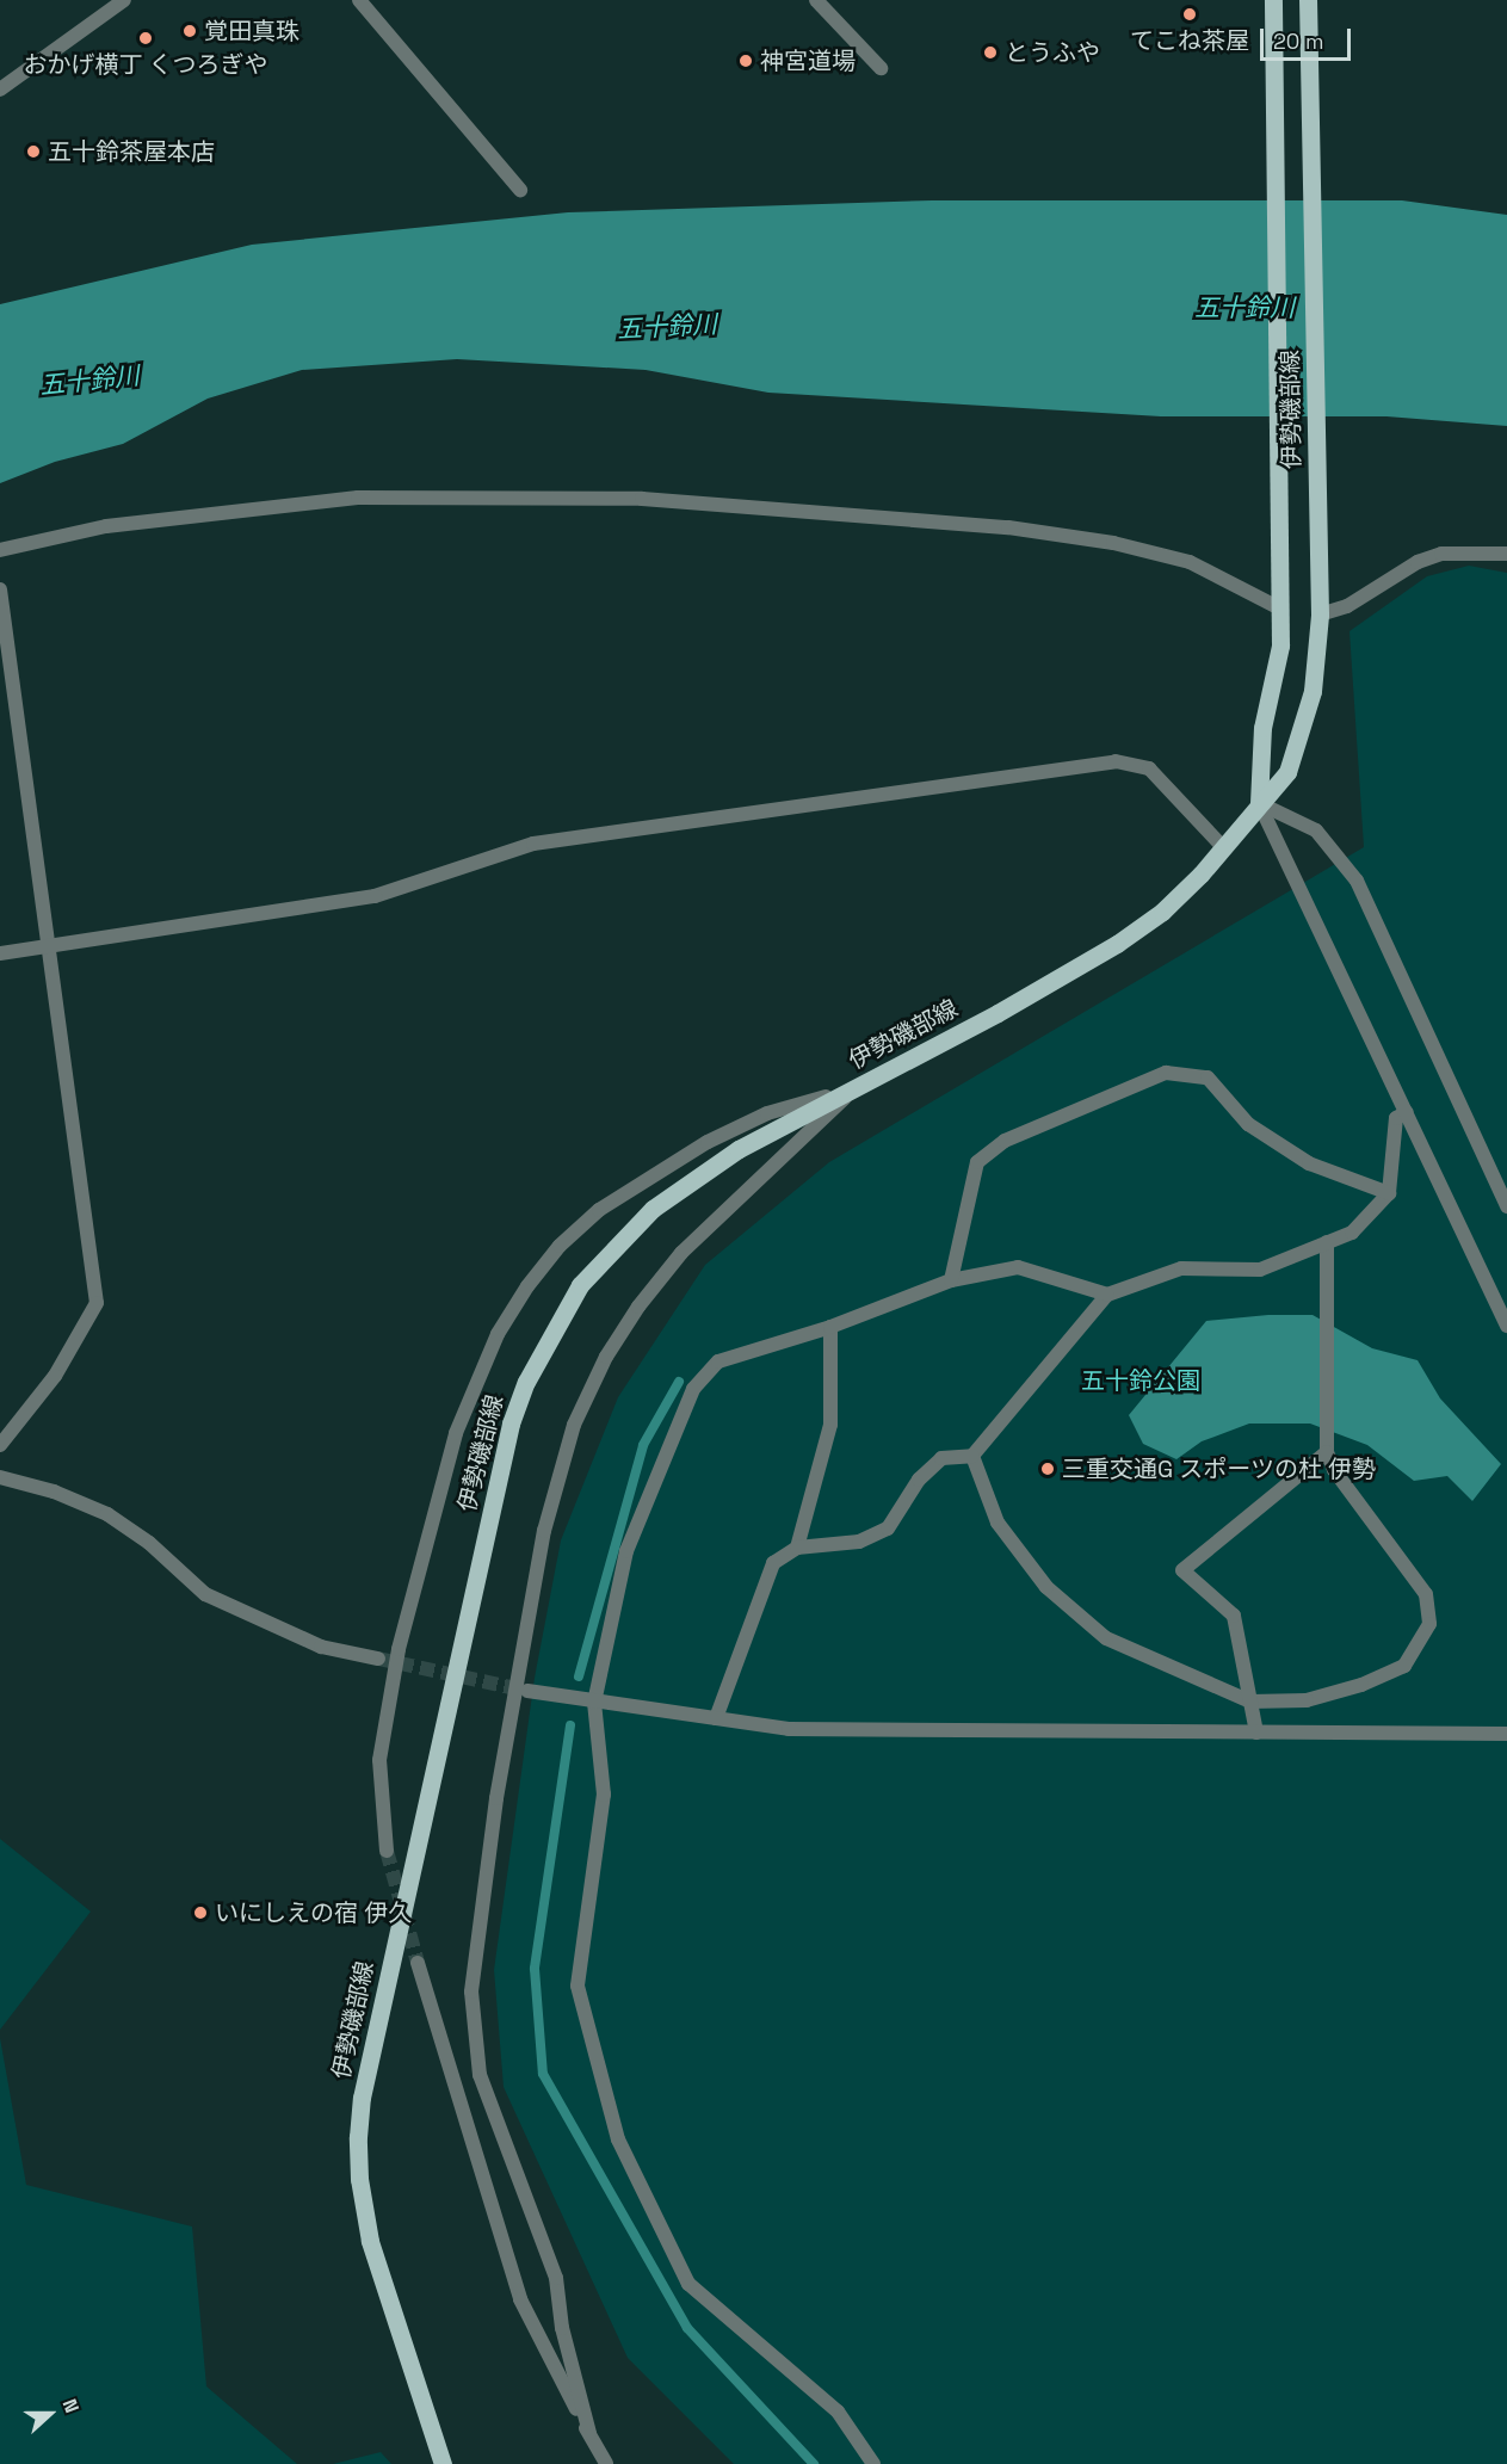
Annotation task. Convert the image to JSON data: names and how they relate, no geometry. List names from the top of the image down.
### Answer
{
  "streets": {
    "main road": ["伊勢磯部線"]
  },
  "water": ["五十鈴川"],
  "parks": ["五十鈴公園"],
  "places": [
    "てこね茶屋",
    "覚田真珠",
    "おかげ横丁 くつろぎや",
    "とうふや",
    "神宮道場",
    "五十鈴茶屋本店",
    "三重交通G スポーツの杜 伊勢",
    "いにしえの宿 伊久"
  ],
  "scale_bar": "20 m",
  "north": "right"
}
